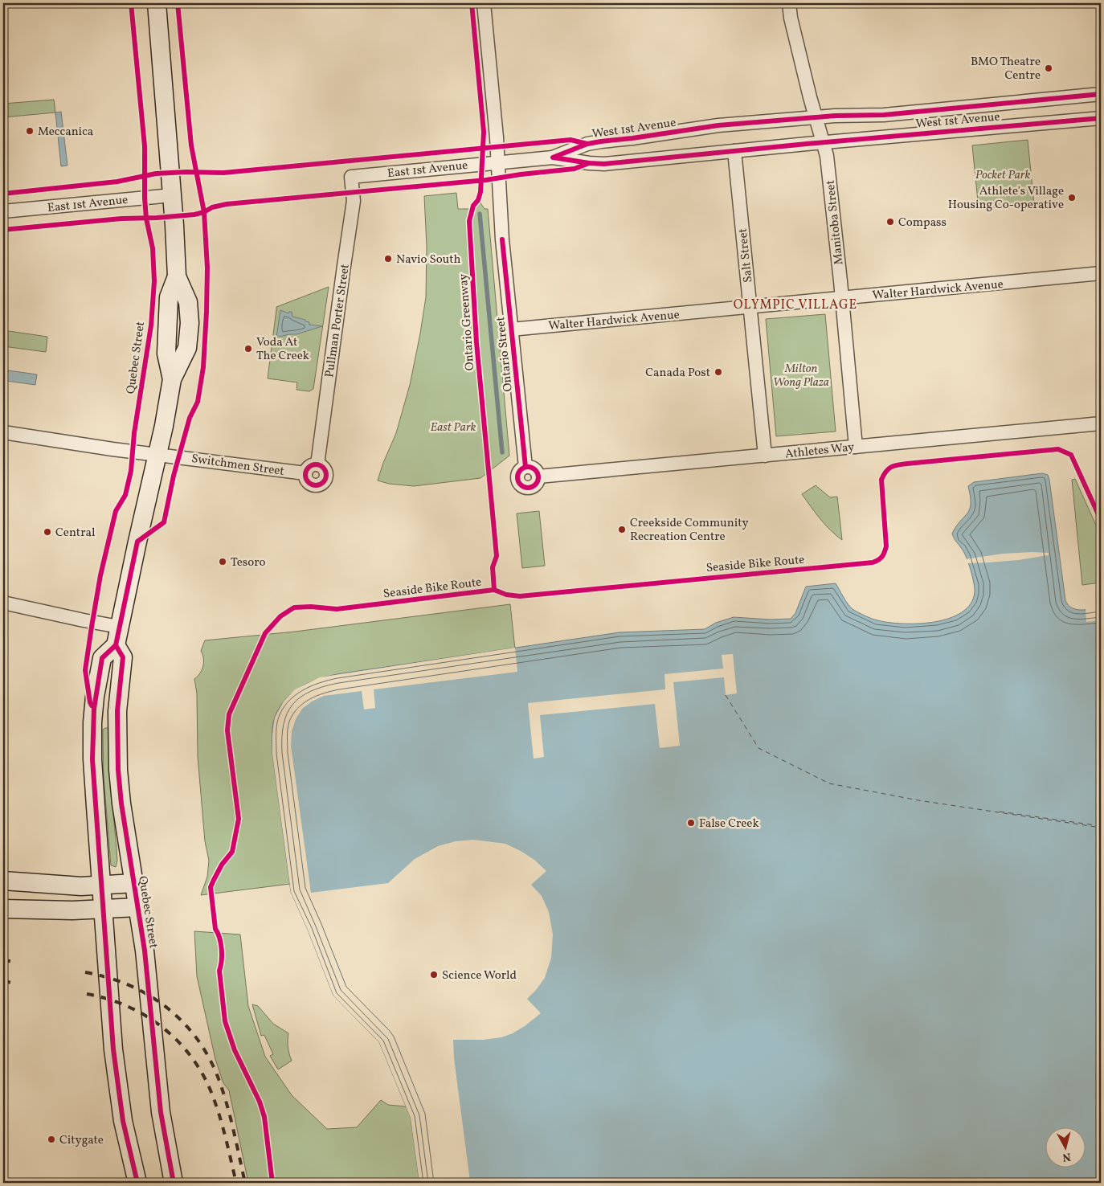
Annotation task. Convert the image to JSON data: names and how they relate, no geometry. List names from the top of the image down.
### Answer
{
  "streets": {
    "main road": ["Quebec Street"],
    "street": [
      "West 1st Avenue",
      "East 1st Avenue",
      "Manitoba Street",
      "Salt Street",
      "Walter Hardwick Avenue",
      "Pullman Porter Street",
      "Ontario Street",
      "Athletes Way",
      "Switchmen Street"
    ],
    "cycle path": ["Ontario Greenway", "Seaside Bike Route"]
  },
  "crossings": [
    ["West 1st Avenue", "East 1st Avenue"],
    ["West 1st Avenue", "Manitoba Street"],
    ["West 1st Avenue", "Salt Street"],
    ["East 1st Avenue", "Pullman Porter Street"],
    ["East 1st Avenue", "Ontario Street"],
    ["East 1st Avenue", "Quebec Street"],
    ["Manitoba Street", "Walter Hardwick Avenue"],
    ["Manitoba Street", "Athletes Way"],
    ["Salt Street", "Walter Hardwick Avenue"],
    ["Salt Street", "Athletes Way"],
    ["Walter Hardwick Avenue", "Ontario Street"],
    ["Pullman Porter Street", "Switchmen Street"],
    ["Ontario Street", "Athletes Way"],
    ["Quebec Street", "Switchmen Street"]
  ],
  "districts": ["OLYMPIC VILLAGE"],
  "parks": ["Pocket Park", "Milton Wong Plaza", "East Park"],
  "places": [
    "BMO Theatre Centre",
    "Meccanica",
    "Athlete's Village Housing Co-operative",
    "Compass",
    "Navio South",
    "Voda At The Creek",
    "Canada Post",
    "Creekside Community Recreation Centre",
    "Central",
    "Tesoro",
    "False Creek",
    "Science World",
    "Citygate"
  ],
  "north": "bottom"
}
